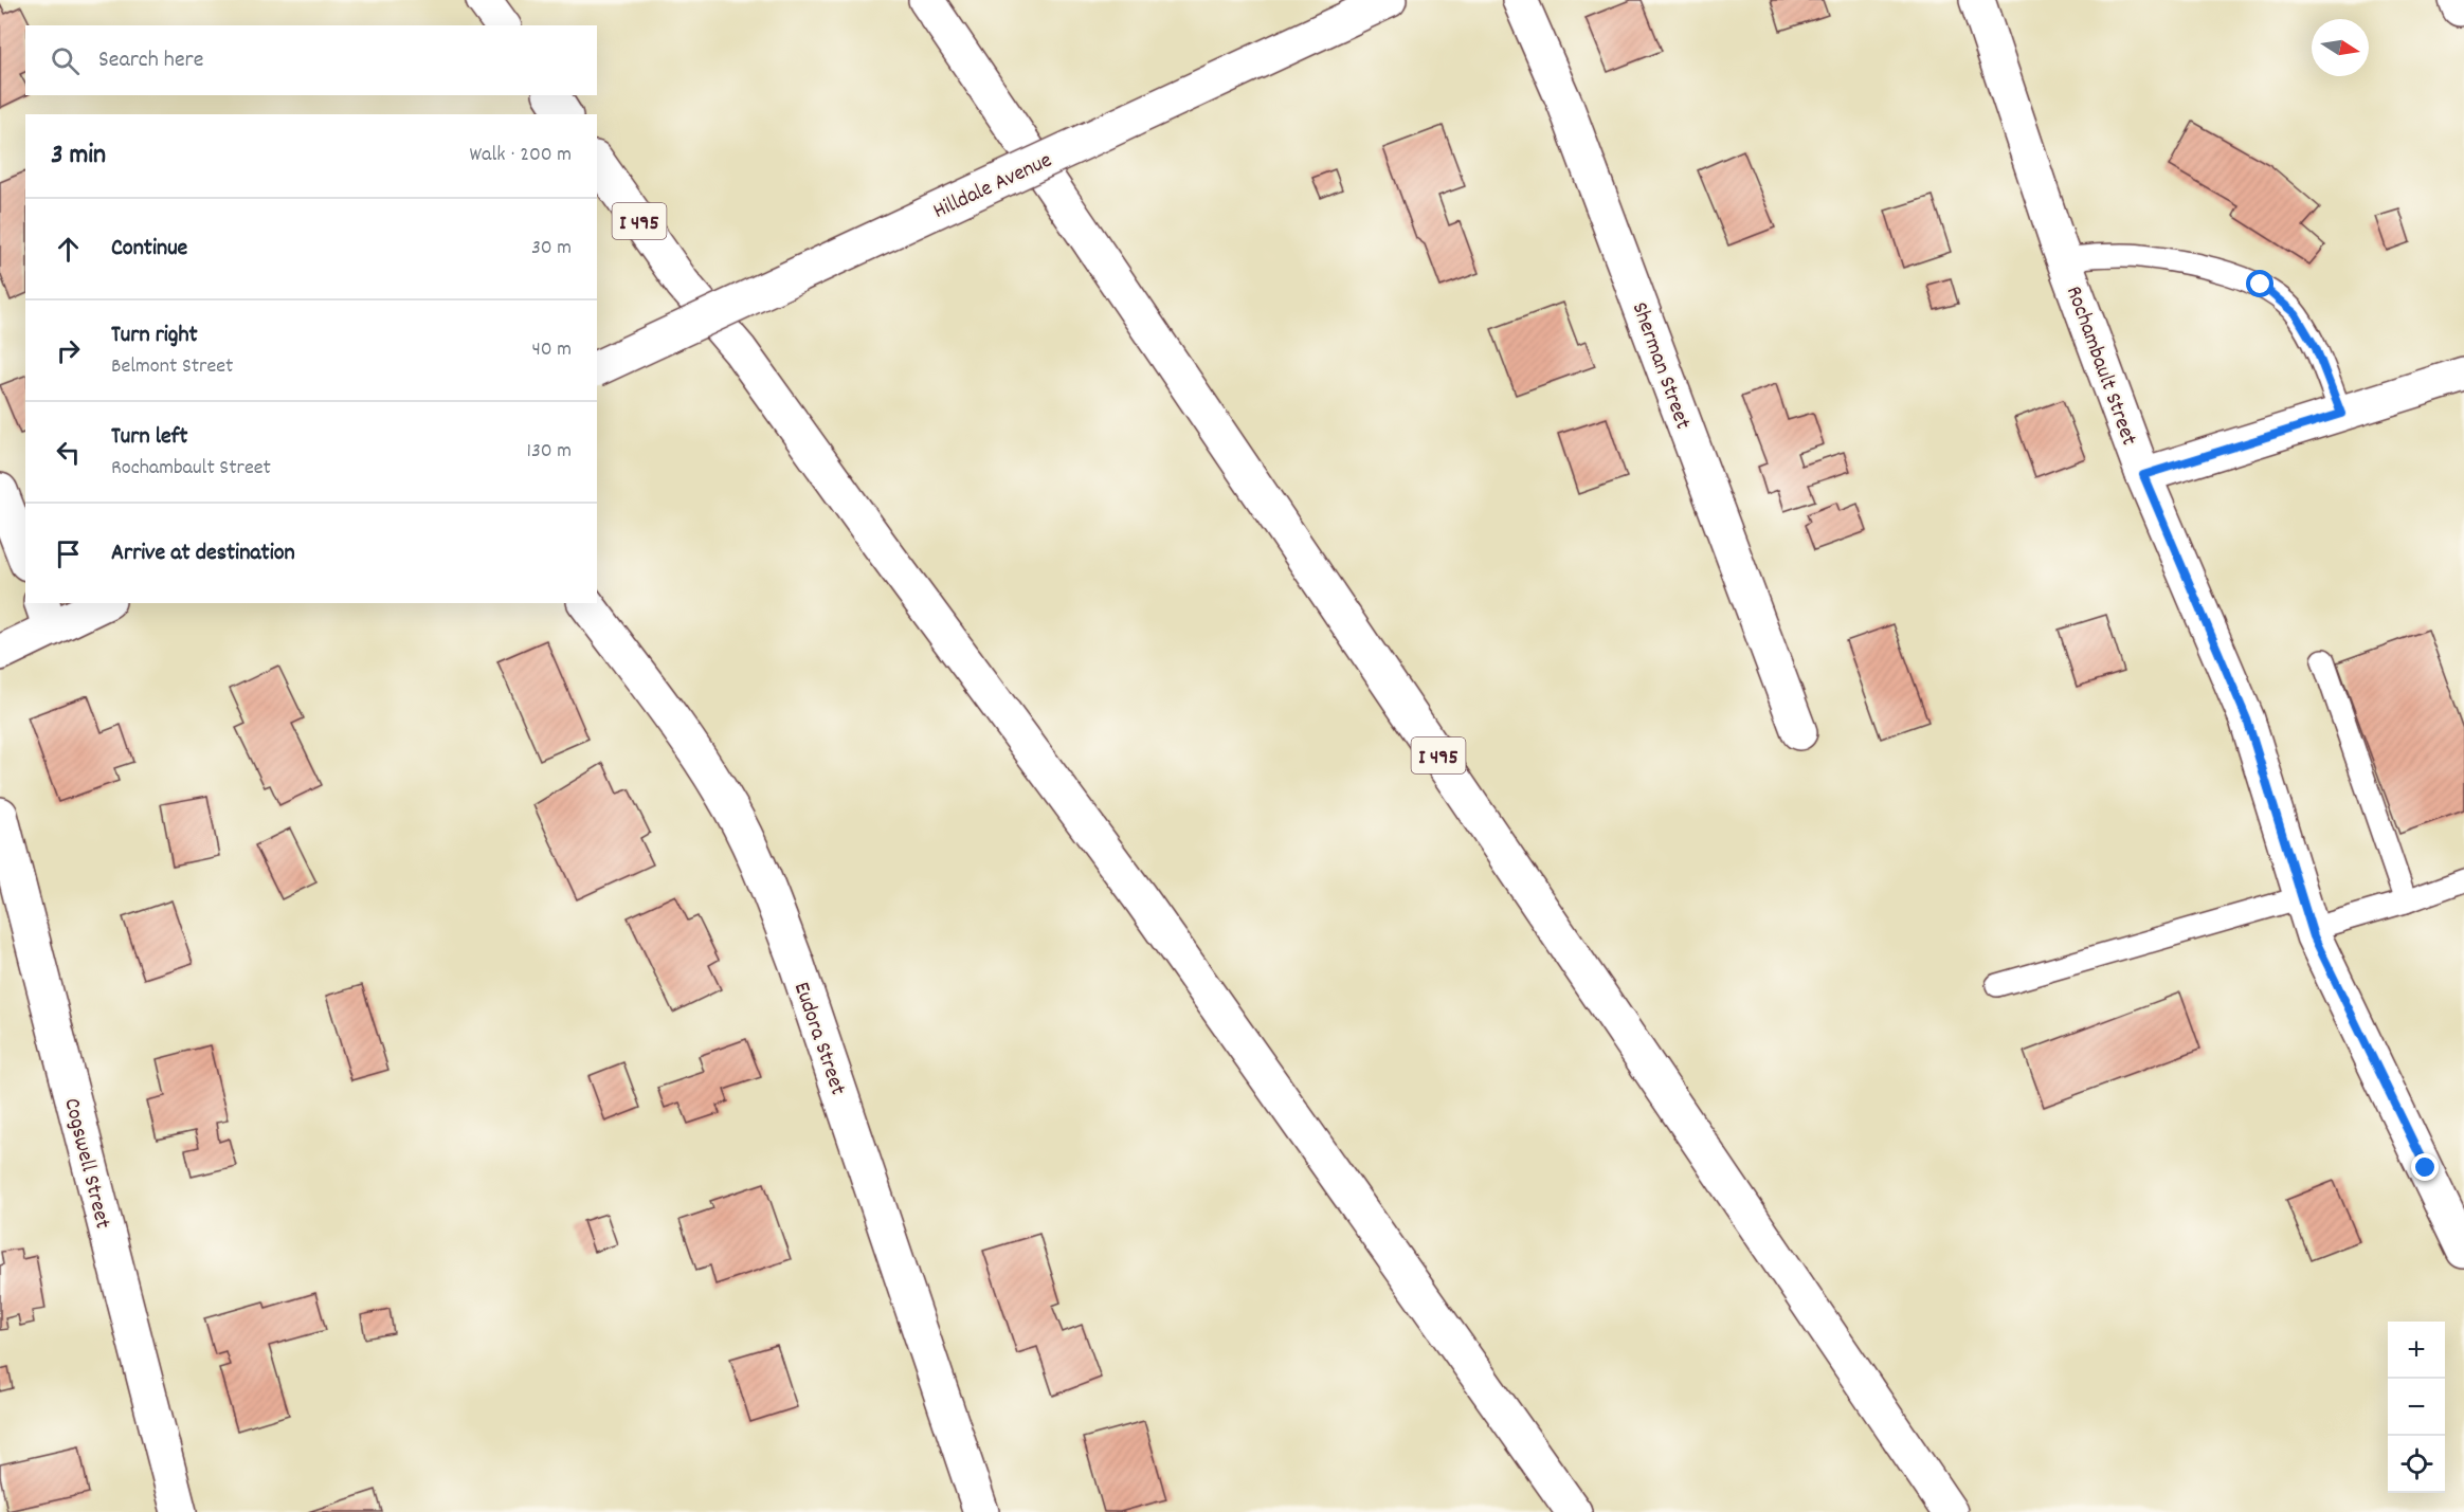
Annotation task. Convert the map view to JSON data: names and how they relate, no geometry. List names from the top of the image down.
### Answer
{
  "streets": {
    "main road": [
      "Hilldale Avenue",
      "I 495",
      "Sherman Street",
      "Rochambault Street",
      "Eudora Street",
      "Cogswell Street"
    ]
  },
  "north": "right",
  "page": {
    "search": "Search here",
    "heading": ["3 min", "Walk · 200 m"],
    "list": [
      ["Continue", "30 m"],
      ["Turn right", "Belmont Street", "40 m"],
      ["Turn left", "Rochambault Street", "130 m"],
      "Arrive at destination"
    ],
    "map_buttons": ["+", "−"]
  }
}
